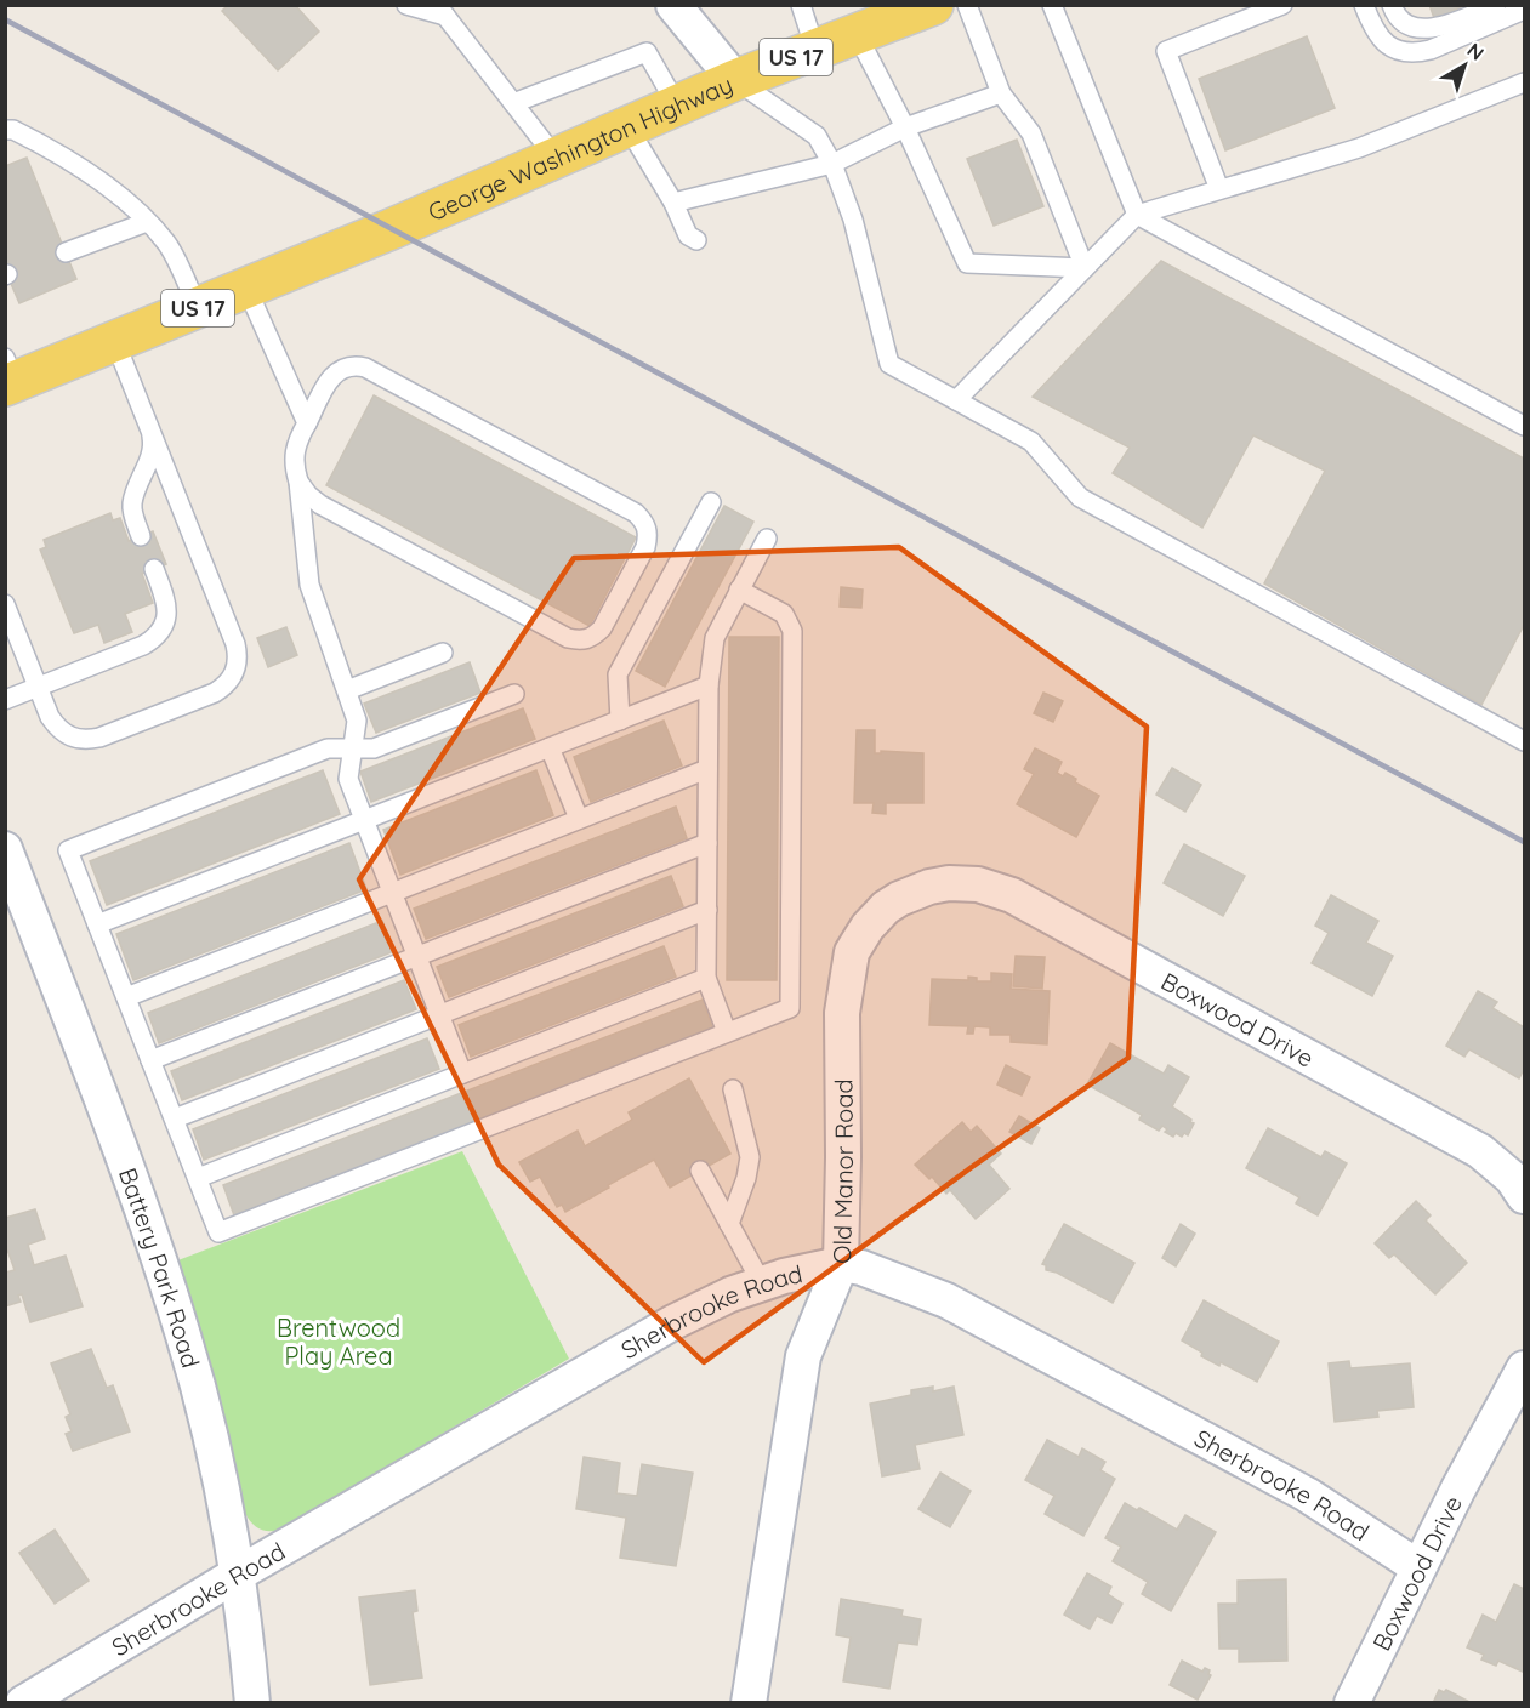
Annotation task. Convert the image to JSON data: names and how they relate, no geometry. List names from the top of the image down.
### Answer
{
  "streets": {
    "main road": ["US 17", "George Washington Highway"],
    "street": [
      "Boxwood Drive",
      "Old Manor Road",
      "Battery Park Road",
      "Sherbrooke Road"
    ]
  },
  "crossings": [
    ["US 17", "George Washington Highway"],
    ["Boxwood Drive", "Old Manor Road"],
    ["Boxwood Drive", "Sherbrooke Road"],
    ["Old Manor Road", "Sherbrooke Road"],
    ["Battery Park Road", "Sherbrooke Road"]
  ],
  "parks": ["Brentwood Play Area"],
  "north": "top right"
}
